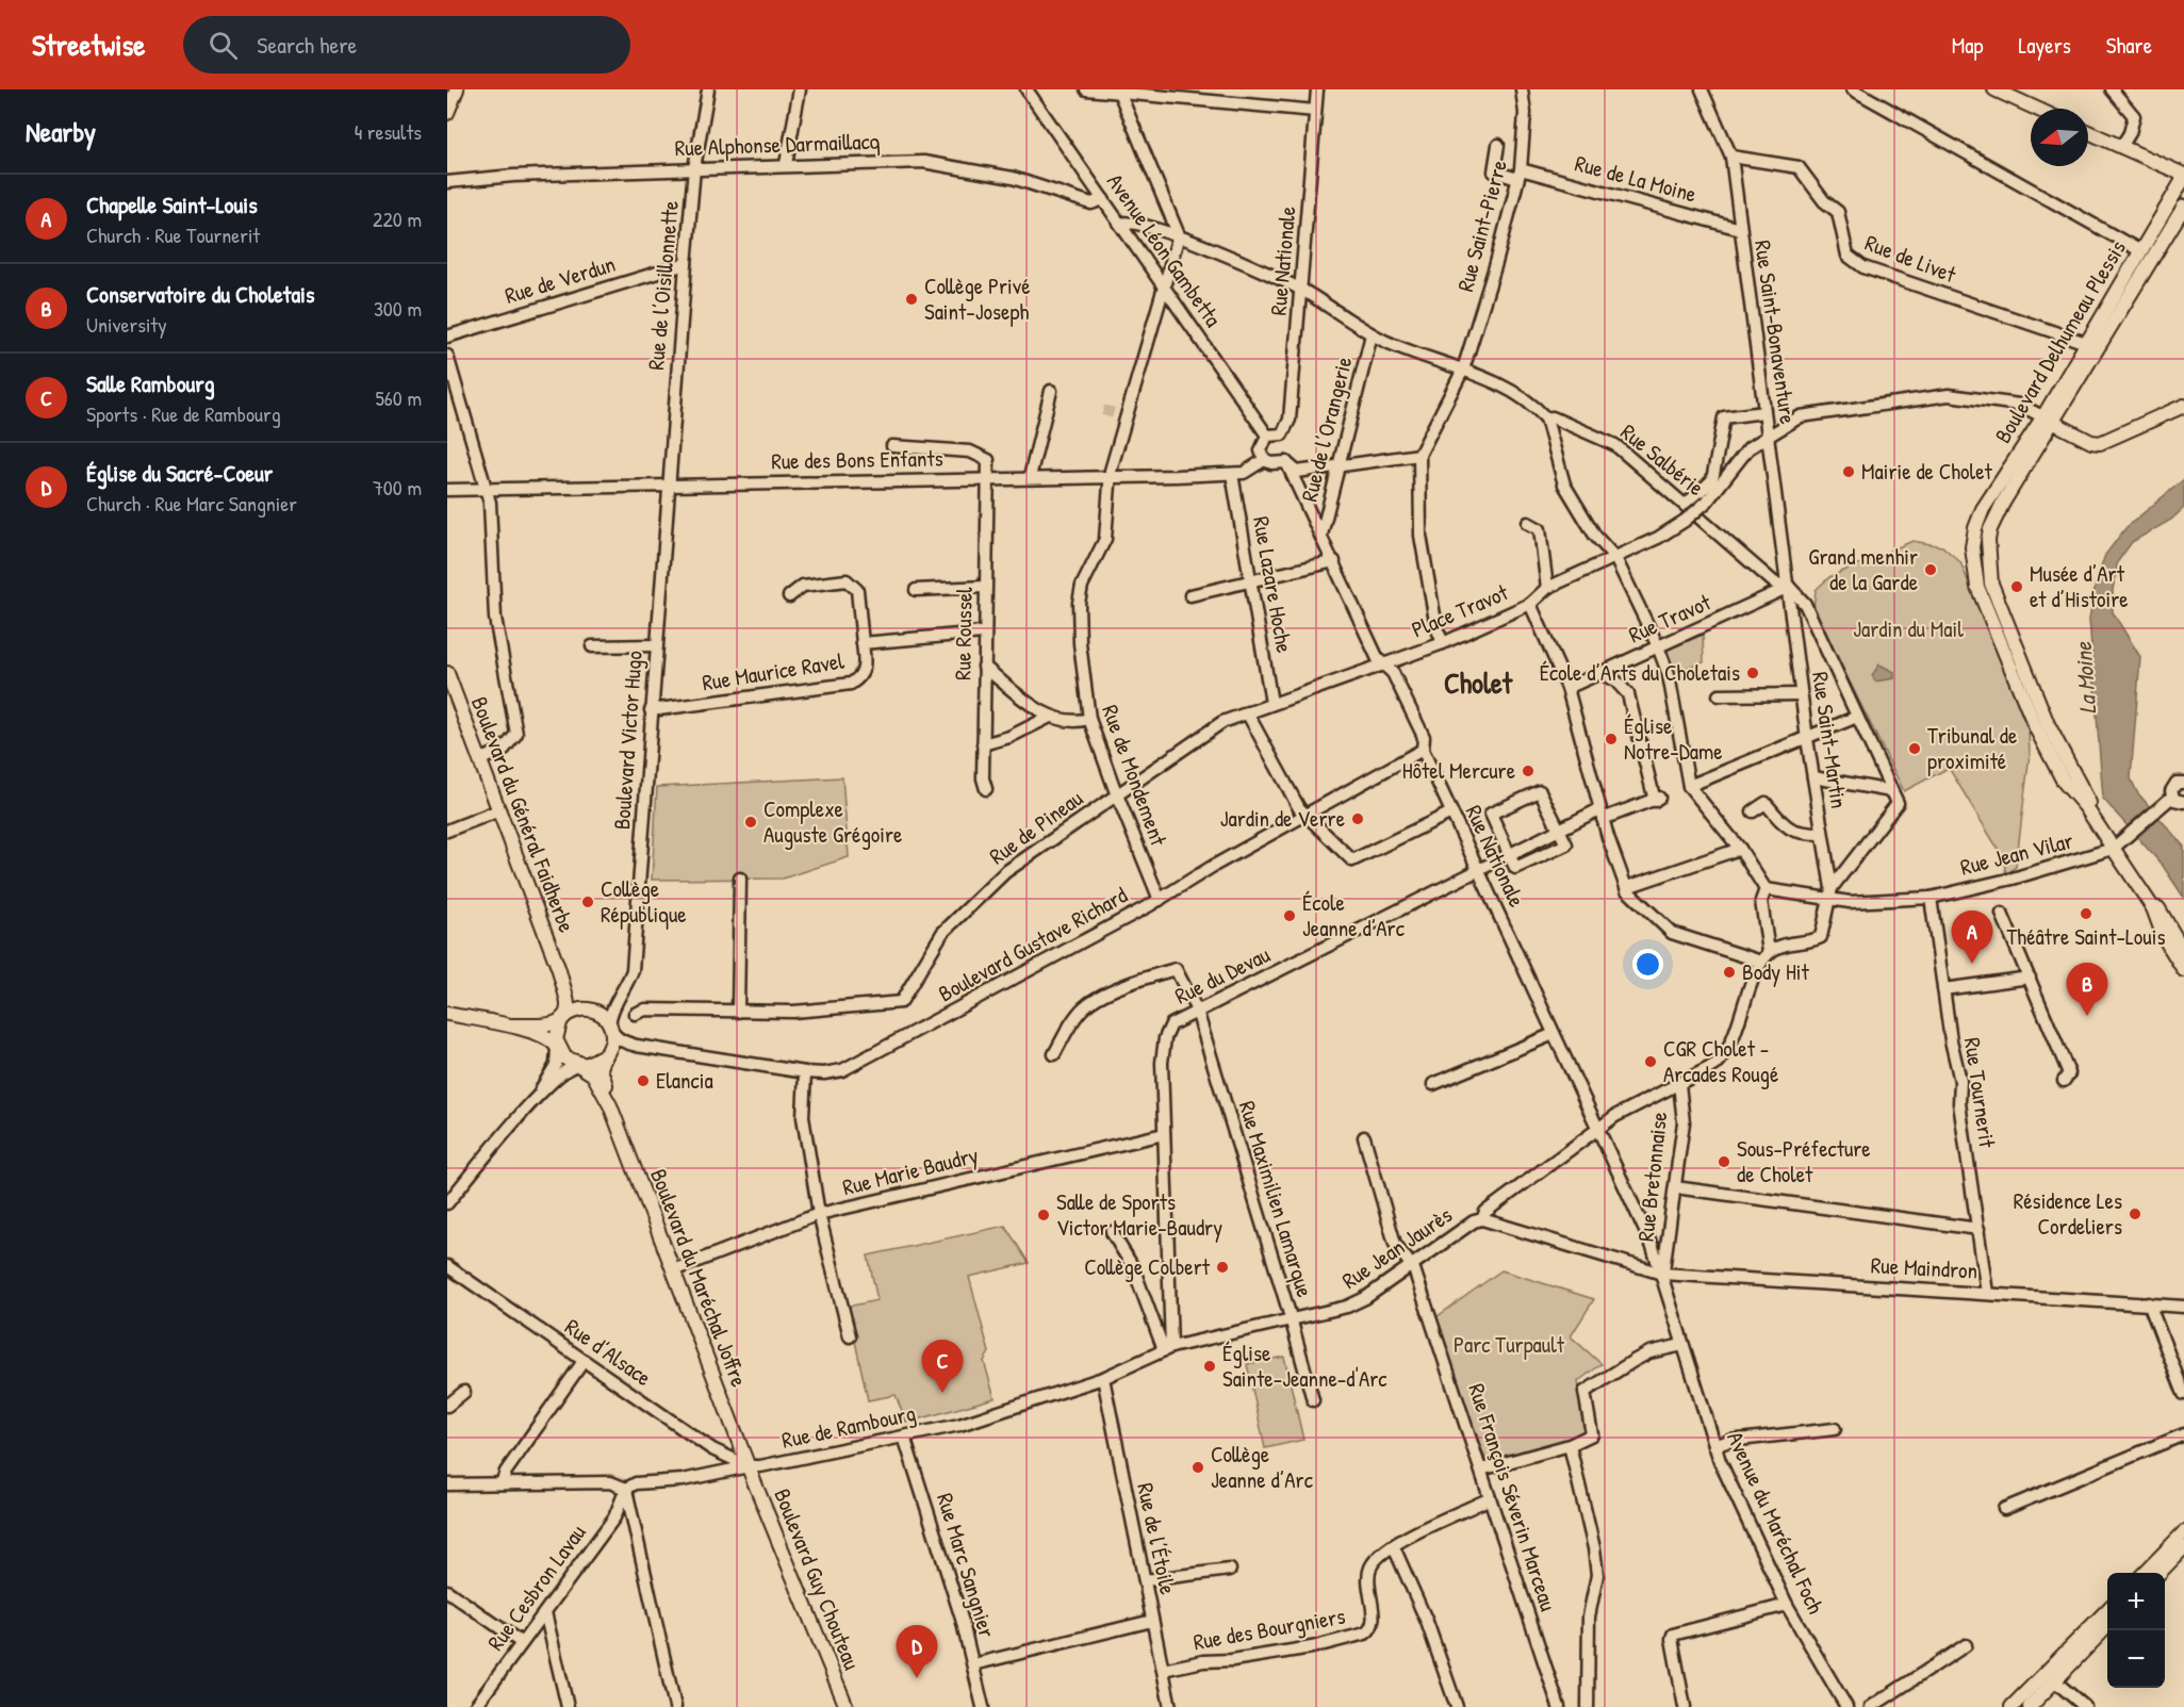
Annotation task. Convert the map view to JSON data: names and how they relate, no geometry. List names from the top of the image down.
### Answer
{
  "streets": {
    "main road": [
      "Boulevard Delhumeau Plessis",
      "Boulevard du Général Faidherbe",
      "Boulevard du Maréchal Joffre",
      "Boulevard Guy Chouteau"
    ],
    "street": [
      "Rue Alphonse Darmaillacq",
      "Rue de La Moine",
      "Rue Saint-Pierre",
      "Avenue Léon Gambetta",
      "Rue de Livet",
      "Rue Nationale",
      "Rue de Verdun",
      "Rue de l’Oisillonnette",
      "Rue Saint-Bonaventure",
      "Rue de l’Orangerie",
      "Rue des Bons Enfants",
      "Rue Salbérie",
      "Rue Lazare Hoche",
      "Place Travot",
      "Rue Travot",
      "Rue Roussel",
      "Rue Maurice Ravel",
      "Boulevard Victor Hugo",
      "Rue Saint-Martin",
      "Rue de Mondement",
      "Rue de Pineau",
      "Rue Jean Vilar",
      "Boulevard Gustave Richard",
      "Rue du Devau",
      "Rue Tournerit",
      "Rue Marie Baudry",
      "Rue Bretonnaise",
      "Rue Maximilien Lamarque",
      "Rue Jean Jaurès",
      "Rue Maindron",
      "Rue d’Alsace",
      "Rue de Rambourg",
      "Rue François Séverin Marceau",
      "Avenue du Maréchal Foch",
      "Rue de l’Étoile",
      "Rue Marc Sangnier",
      "Rue Cesbron Lavau",
      "Rue des Bourgniers"
    ]
  },
  "crossings": [
    ["Rue Alphonse Darmaillacq", "Avenue Léon Gambetta"],
    ["Rue Alphonse Darmaillacq", "Rue de l’Oisillonnette"],
    ["Rue de La Moine", "Rue Saint-Pierre"],
    ["Rue de La Moine", "Rue Saint-Bonaventure"],
    ["Rue Saint-Pierre", "Rue Salbérie"],
    ["Avenue Léon Gambetta", "Rue Nationale"],
    ["Avenue Léon Gambetta", "Rue de Mondement"],
    ["Rue de Livet", "Rue Saint-Bonaventure"],
    ["Rue de Livet", "Boulevard Delhumeau Plessis"],
    ["Rue Nationale", "Rue de l’Orangerie"],
    ["Rue Nationale", "Rue Salbérie"],
    ["Rue Nationale", "Place Travot"],
    ["Rue Nationale", "Boulevard Gustave Richard"],
    ["Rue Nationale", "Rue du Devau"],
    ["Rue Nationale", "Rue Bretonnaise"],
    ["Rue Nationale", "Rue Jean Jaurès"],
    ["Rue Nationale", "Rue Maindron"],
    ["Rue Nationale", "Avenue du Maréchal Foch"],
    ["Rue de Verdun", "Rue de l’Oisillonnette"],
    ["Rue de l’Oisillonnette", "Rue des Bons Enfants"],
    ["Rue de l’Oisillonnette", "Boulevard Victor Hugo"],
    ["Rue Saint-Bonaventure", "Rue Salbérie"],
    ["Rue Saint-Bonaventure", "Place Travot"],
    ["Rue Saint-Bonaventure", "Rue Travot"],
    ["Rue Saint-Bonaventure", "Rue Saint-Martin"],
    ["Boulevard Delhumeau Plessis", "Place Travot"],
    ["Rue de l’Orangerie", "Rue Salbérie"],
    ["Rue des Bons Enfants", "Rue Lazare Hoche"],
    ["Rue des Bons Enfants", "Rue Roussel"],
    ["Rue des Bons Enfants", "Boulevard Victor Hugo"],
    ["Rue des Bons Enfants", "Rue de Mondement"],
    ["Rue Salbérie", "Rue Travot"],
    ["Rue Salbérie", "Rue Saint-Martin"],
    ["Rue Lazare Hoche", "Rue de Pineau"],
    ["Rue Travot", "Rue Saint-Martin"],
    ["Rue Travot", "Rue du Devau"],
    ["Rue Roussel", "Rue Maurice Ravel"],
    ["Rue Maurice Ravel", "Boulevard Victor Hugo"],
    ["Boulevard Victor Hugo", "Boulevard du Général Faidherbe"],
    ["Boulevard Victor Hugo", "Boulevard Gustave Richard"],
    ["Boulevard Victor Hugo", "Boulevard du Maréchal Joffre"],
    ["Rue Saint-Martin", "Rue Jean Vilar"],
    ["Rue de Mondement", "Rue de Pineau"],
    ["Rue de Mondement", "Boulevard Gustave Richard"],
    ["Boulevard du Général Faidherbe", "Boulevard Gustave Richard"],
    ["Boulevard du Général Faidherbe", "Boulevard du Maréchal Joffre"],
    ["Rue Jean Vilar", "Rue Tournerit"],
    ["Boulevard Gustave Richard", "Boulevard du Maréchal Joffre"],
    ["Rue du Devau", "Rue Marie Baudry"],
    ["Rue du Devau", "Rue Maximilien Lamarque"],
    ["Rue du Devau", "Rue Jean Jaurès"],
    ["Rue Tournerit", "Rue Maindron"],
    ["Rue Marie Baudry", "Boulevard du Maréchal Joffre"],
    ["Rue Bretonnaise", "Rue Jean Jaurès"],
    ["Rue Bretonnaise", "Rue Maindron"],
    ["Rue Bretonnaise", "Avenue du Maréchal Foch"],
    ["Rue Maximilien Lamarque", "Rue Jean Jaurès"],
    ["Rue Jean Jaurès", "Rue Maindron"],
    ["Rue Jean Jaurès", "Rue de Rambourg"],
    ["Rue Jean Jaurès", "Rue François Séverin Marceau"],
    ["Rue Jean Jaurès", "Rue de l’Étoile"],
    ["Rue Maindron", "Avenue du Maréchal Foch"],
    ["Boulevard du Maréchal Joffre", "Rue d’Alsace"],
    ["Boulevard du Maréchal Joffre", "Rue de Rambourg"],
    ["Boulevard du Maréchal Joffre", "Boulevard Guy Chouteau"],
    ["Rue d’Alsace", "Rue de Rambourg"],
    ["Rue d’Alsace", "Boulevard Guy Chouteau"],
    ["Rue de Rambourg", "Rue de l’Étoile"],
    ["Rue de Rambourg", "Rue Marc Sangnier"],
    ["Rue de Rambourg", "Boulevard Guy Chouteau"],
    ["Rue de Rambourg", "Rue Cesbron Lavau"],
    ["Rue François Séverin Marceau", "Rue des Bourgniers"],
    ["Rue de l’Étoile", "Rue des Bourgniers"]
  ],
  "districts": ["Cholet"],
  "water": ["La Moine"],
  "parks": ["Jardin du Mail", "Parc Turpault"],
  "places": [
    "Collège Privé Saint-Joseph",
    "Mairie de Cholet",
    "Grand menhir de la Garde",
    "Musée d’Art et d’Histoire",
    "École d’Arts du Choletais",
    "Église Notre-Dame",
    "Tribunal de proximité",
    "Hôtel Mercure",
    "Jardin de Verre",
    "Complexe Auguste Grégoire",
    "Collège République",
    "Théâtre Saint-Louis",
    "École Jeanne d’Arc",
    "Body Hit",
    "CGR Cholet - Arcades Rougé",
    "Elancia",
    "Sous-Préfecture de Cholet",
    "Résidence Les Cordeliers",
    "Salle de Sports Victor Marie-Baudry",
    "Collège Colbert",
    "Église Sainte-Jeanne-d'Arc",
    "Collège Jeanne d’Arc"
  ],
  "north": "left",
  "page": {
    "header": "Streetwise",
    "search": "Search here",
    "nav": ["Map", "Layers", "Share"],
    "heading": ["Nearby", "4 results"],
    "list": [
      {
        "mark": "A",
        "name": "Chapelle Saint-Louis",
        "note": "Church · Rue Tournerit",
        "value": "220 m"
      },
      {
        "mark": "B",
        "name": "Conservatoire du Choletais",
        "note": "University",
        "value": "300 m"
      },
      {
        "mark": "C",
        "name": "Salle Rambourg",
        "note": "Sports · Rue de Rambourg",
        "value": "560 m"
      },
      {
        "mark": "D",
        "name": "Église du Sacré-Coeur",
        "note": "Church · Rue Marc Sangnier",
        "value": "700 m"
      }
    ],
    "pins": [
      "A",
      "B",
      "C",
      "D"
    ],
    "map_buttons": ["+", "−"]
  }
}
